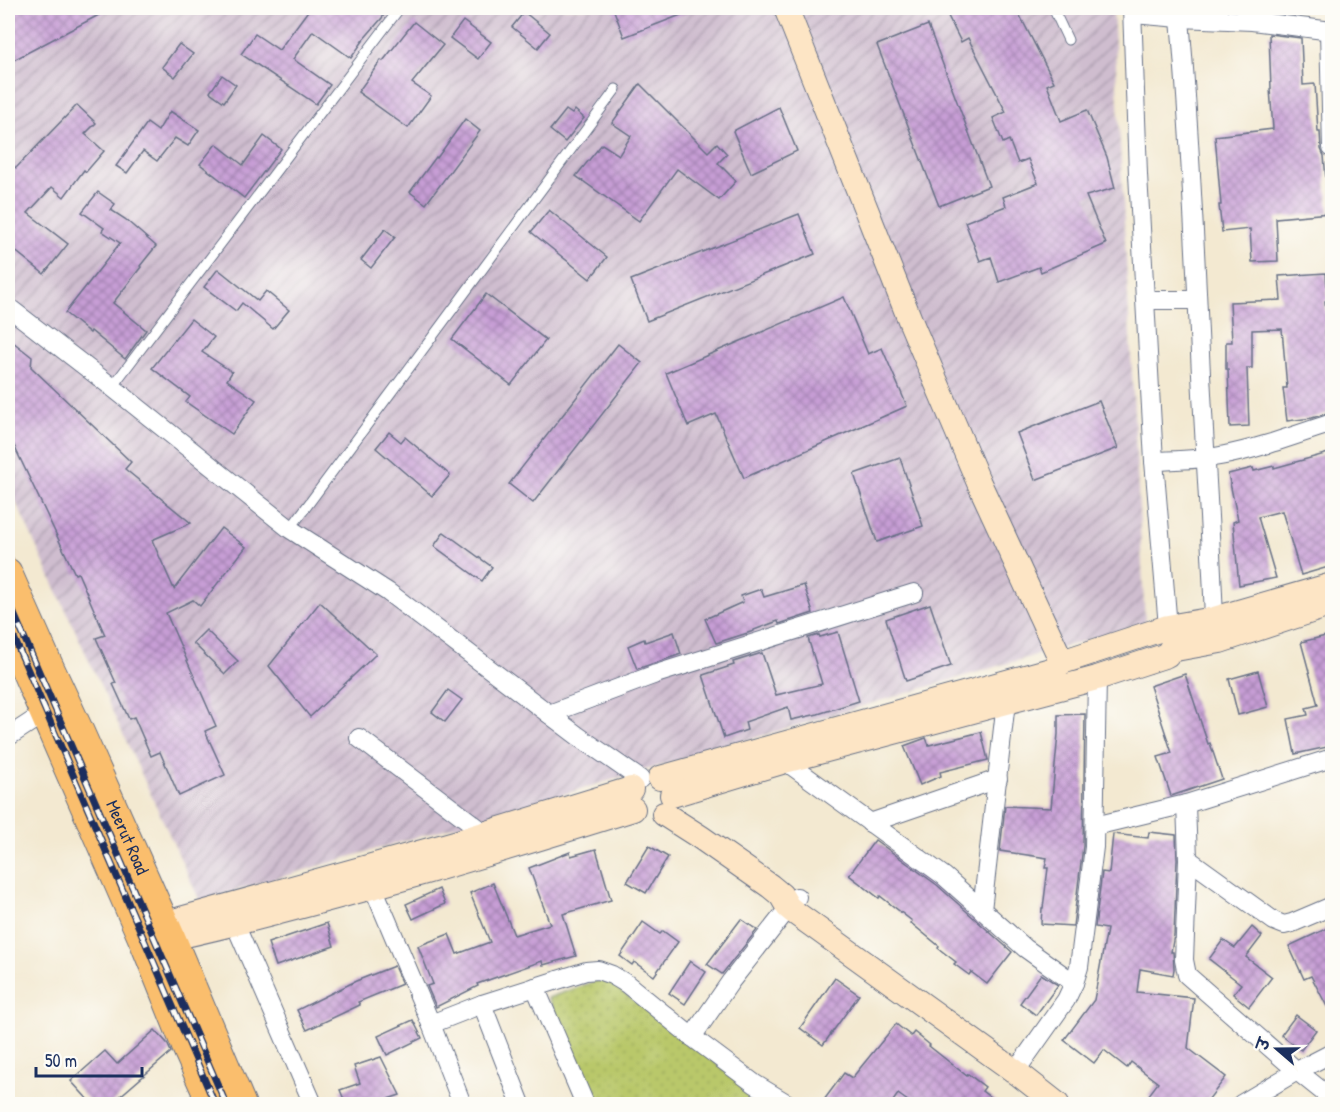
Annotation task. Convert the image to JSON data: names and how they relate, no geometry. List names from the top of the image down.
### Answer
{
  "streets": {
    "main road": ["Meerut Road"]
  },
  "scale_bar": "50 m",
  "north": "left"
}
